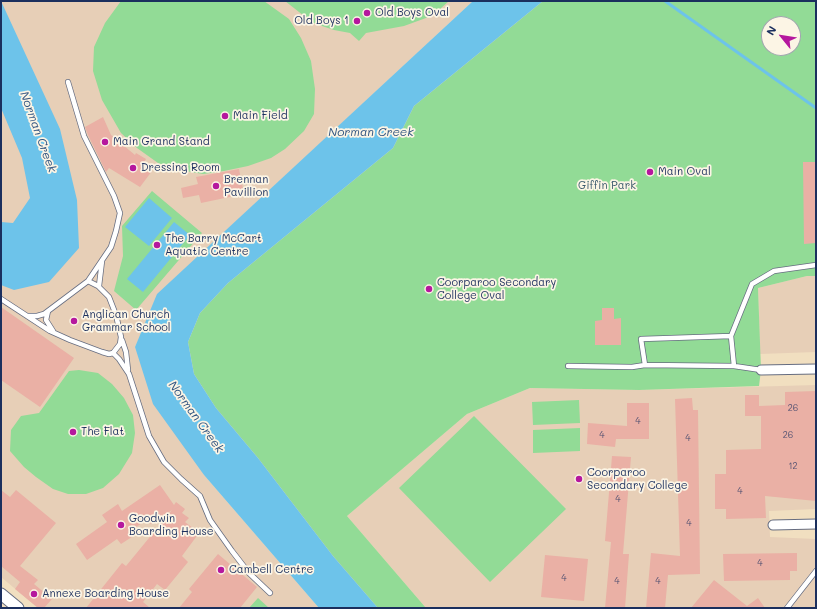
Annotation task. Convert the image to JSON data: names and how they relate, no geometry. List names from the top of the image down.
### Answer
{
  "water": ["Norman Creek"],
  "parks": ["Giffin Park"],
  "places": [
    "Old Boys Oval",
    "Old Boys 1",
    "Main Field",
    "Main Grand Stand",
    "Dressing Room",
    "Main Oval",
    "Brennan Pavillion",
    "The Barry McCart Aquatic Centre",
    "Coorparoo Secondary College Oval",
    "Anglican Church Grammar School",
    "The Flat",
    "Coorparoo Secondary College",
    "Goodwin Boarding House",
    "Cambell Centre",
    "Annexe Boarding House"
  ],
  "house_numbers": [
    "26",
    "4",
    "4",
    "26",
    "4",
    "12",
    "4",
    "4",
    "4",
    "4",
    "4",
    "4",
    "4"
  ],
  "north": "top left"
}
